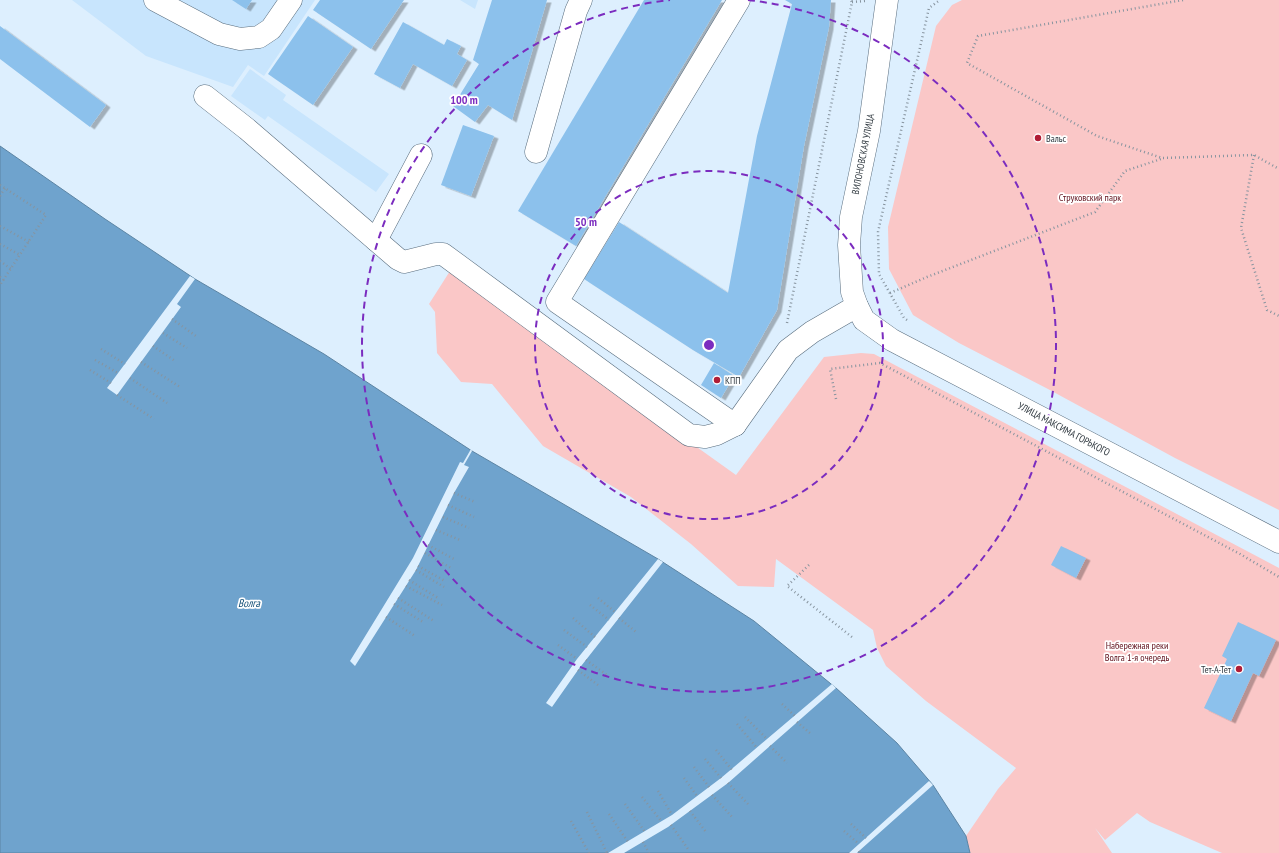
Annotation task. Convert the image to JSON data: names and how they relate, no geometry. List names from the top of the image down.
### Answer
{
  "streets": {
    "main road": ["ВИЛОНОВСКАЯ УЛИЦА", "УЛИЦА МАКСИМА ГОРЬКОГО"]
  },
  "crossings": [
    ["ВИЛОНОВСКАЯ УЛИЦА", "УЛИЦА МАКСИМА ГОРЬКОГО"]
  ],
  "water": ["Волга"],
  "parks": ["Струковский парк", "Набережная реки Волга 1-я очередь"],
  "places": ["Вальс", "КПП", "Тет-А-Тет"],
  "rings": ["100 m", "50 m"]
}
